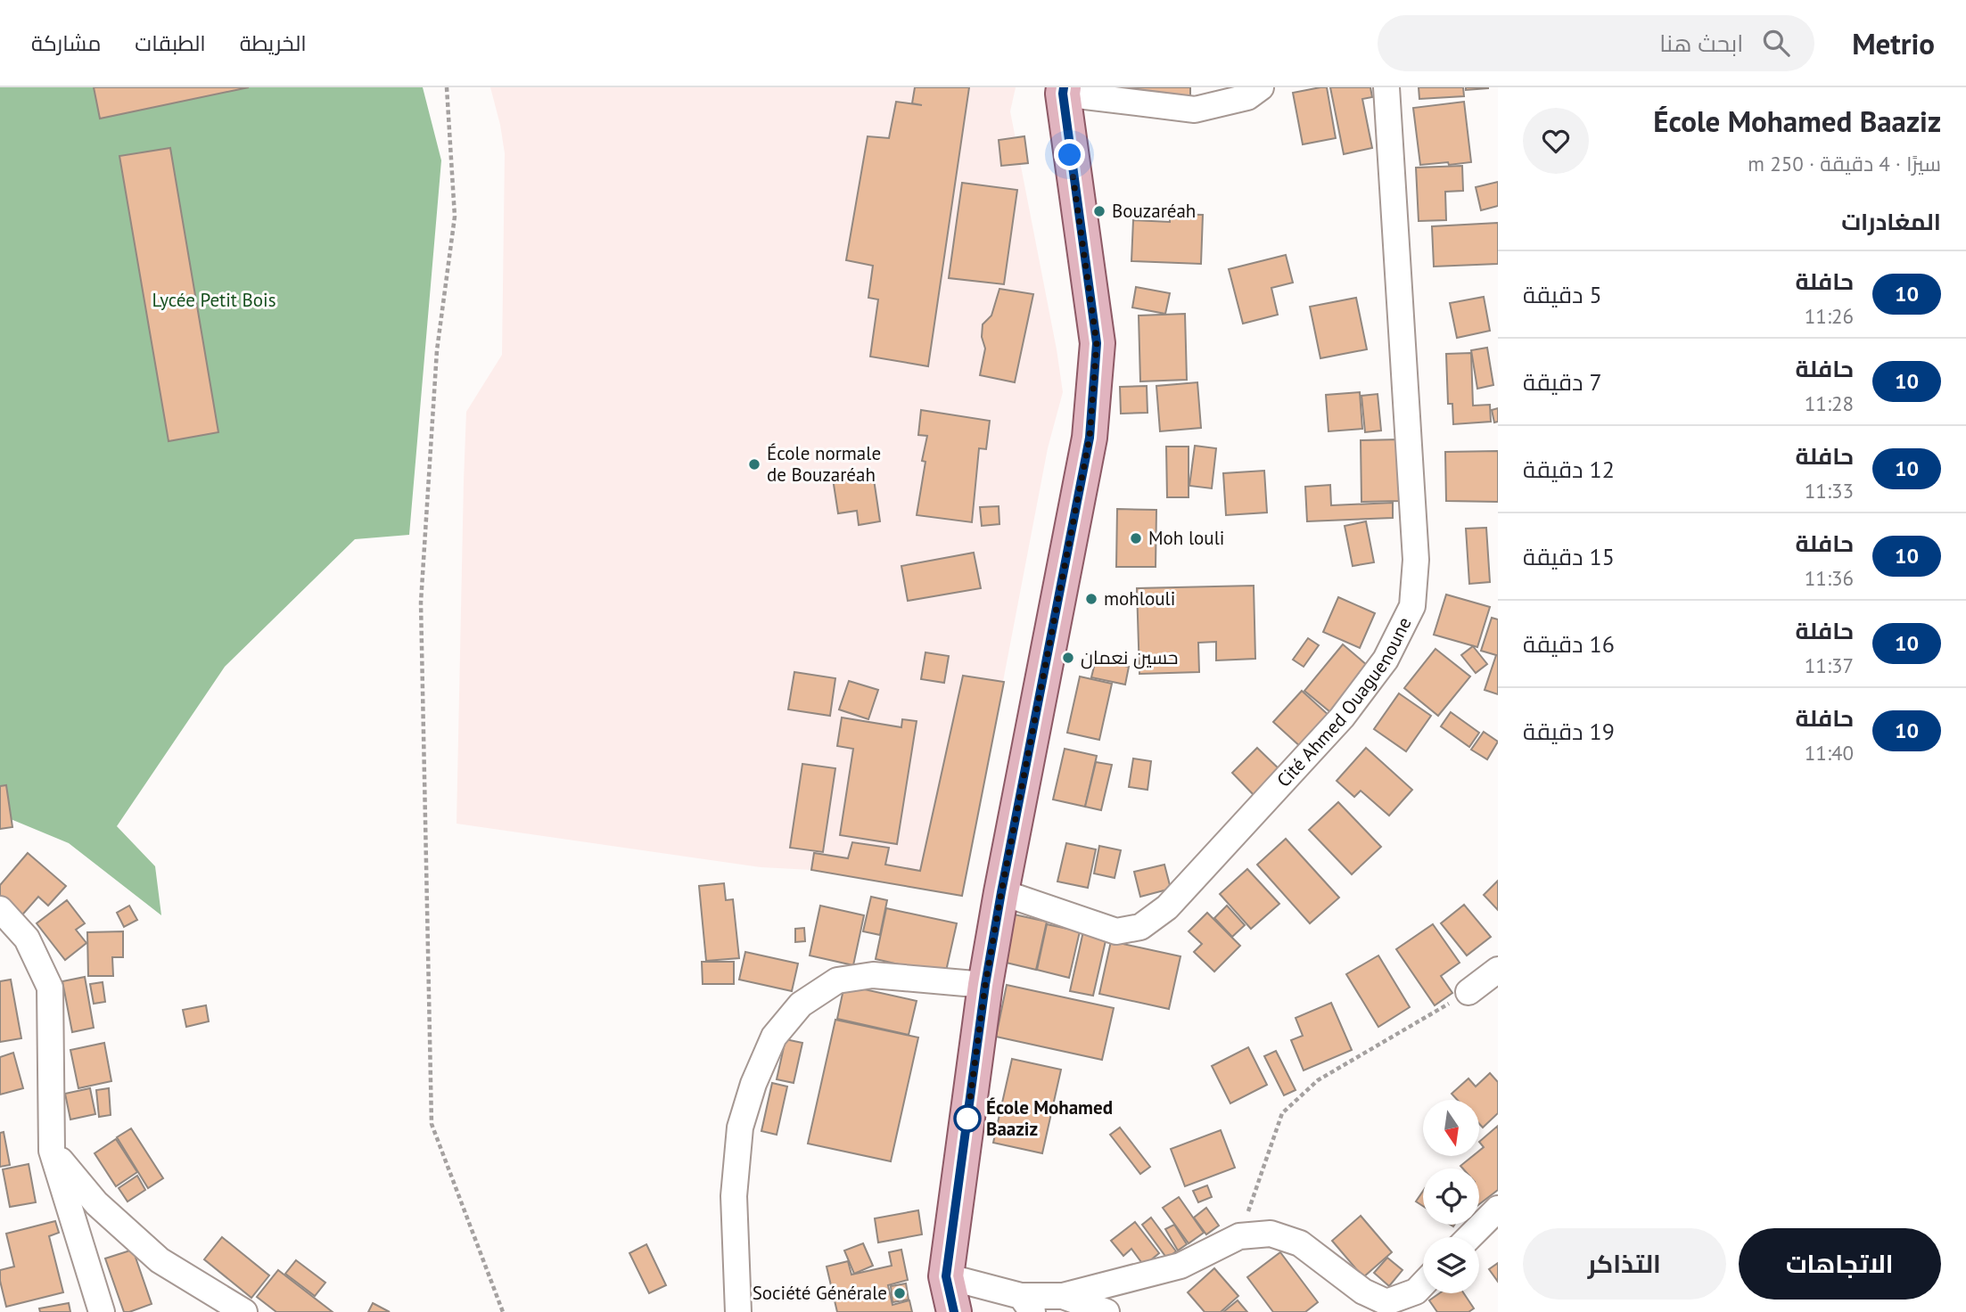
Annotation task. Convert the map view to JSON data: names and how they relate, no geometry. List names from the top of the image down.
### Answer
{
  "streets": {
    "street": ["Cité Ahmed Ouaguenoune"]
  },
  "parks": ["Lycée Petit Bois"],
  "places": [
    "Bouzaréah",
    "École normale de Bouzaréah",
    "Moh louli",
    "mohlouli",
    "حسين نعمان",
    "École Mohamed Baaziz",
    "Société Générale"
  ],
  "lines": ["bus line 10"],
  "north": "bottom",
  "page": {
    "header": "Metrio",
    "search": "ابحث هنا",
    "nav": ["الخريطة", "الطبقات", "مشاركة"],
    "heading": [
      ["École Mohamed Baaziz", "سيرًا · 4 دقيقة · 250 m"],
      "المغادرات"
    ],
    "list": [
      {
        "mark": "10",
        "name": "حافلة",
        "note": "11:26",
        "value": "5 دقيقة"
      },
      {
        "mark": "10",
        "name": "حافلة",
        "note": "11:28",
        "value": "7 دقيقة"
      },
      {
        "mark": "10",
        "name": "حافلة",
        "note": "11:33",
        "value": "12 دقيقة"
      },
      {
        "mark": "10",
        "name": "حافلة",
        "note": "11:36",
        "value": "15 دقيقة"
      },
      {
        "mark": "10",
        "name": "حافلة",
        "note": "11:37",
        "value": "16 دقيقة"
      },
      {
        "mark": "10",
        "name": "حافلة",
        "note": "11:40",
        "value": "19 دقيقة"
      }
    ],
    "buttons": ["الاتجاهات", "التذاكر"]
  }
}
